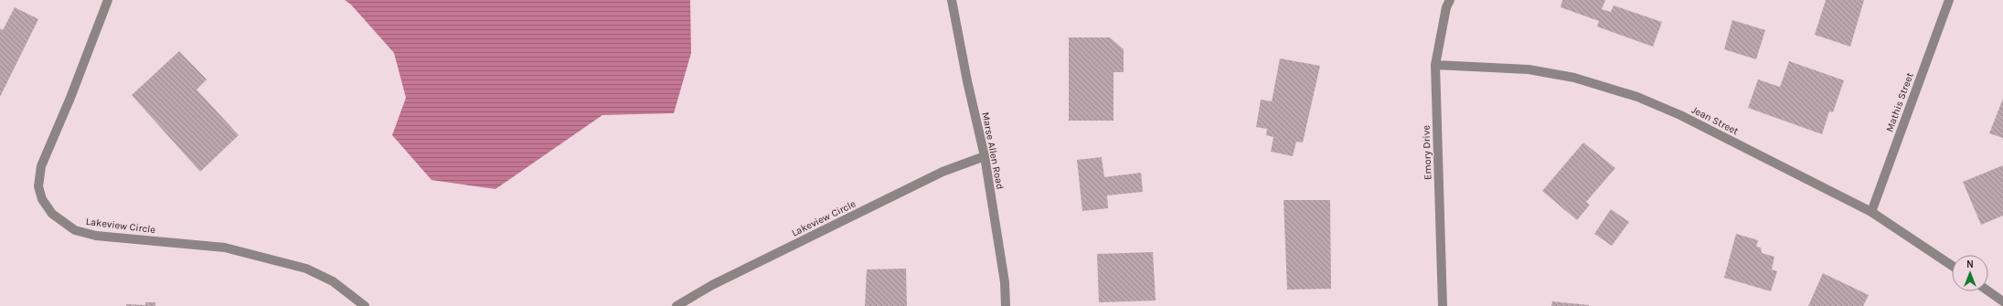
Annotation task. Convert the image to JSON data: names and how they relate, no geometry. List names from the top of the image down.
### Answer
{
  "streets": {
    "street": [
      "Mathis Street",
      "Jean Street",
      "Marse Allen Road",
      "Emory Drive",
      "Lakeview Circle"
    ]
  },
  "crossings": [
    ["Mathis Street", "Jean Street"],
    ["Jean Street", "Emory Drive"],
    ["Marse Allen Road", "Lakeview Circle"]
  ],
  "north": "top"
}
